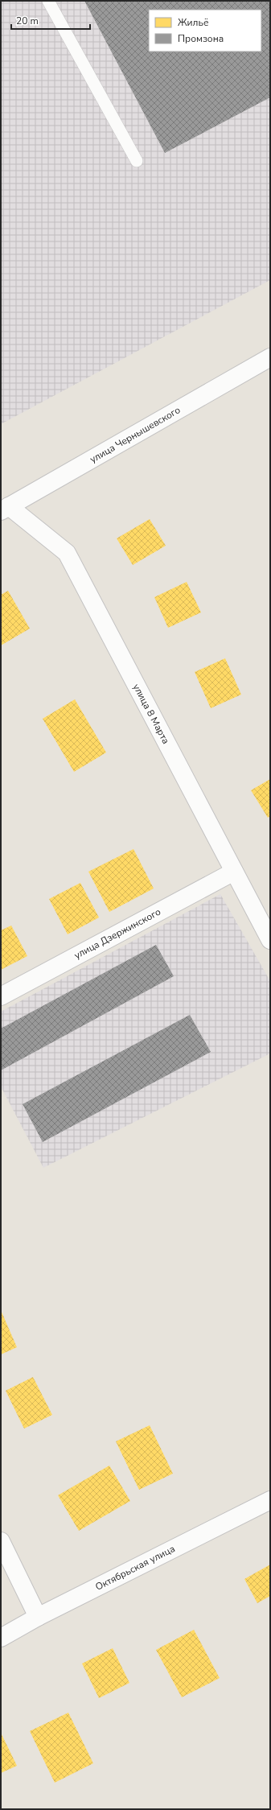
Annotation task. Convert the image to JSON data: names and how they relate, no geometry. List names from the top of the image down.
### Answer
{
  "streets": {
    "street": [
      "улица Чернышевского",
      "улица 8 Марта",
      "улица Дзержинского",
      "Октябрьская улица"
    ]
  },
  "crossings": [
    ["улица Чернышевского", "улица 8 Марта"],
    ["улица 8 Марта", "улица Дзержинского"]
  ],
  "legend": ["Жильё", "Промзона"],
  "scale_bar": "20 m"
}
